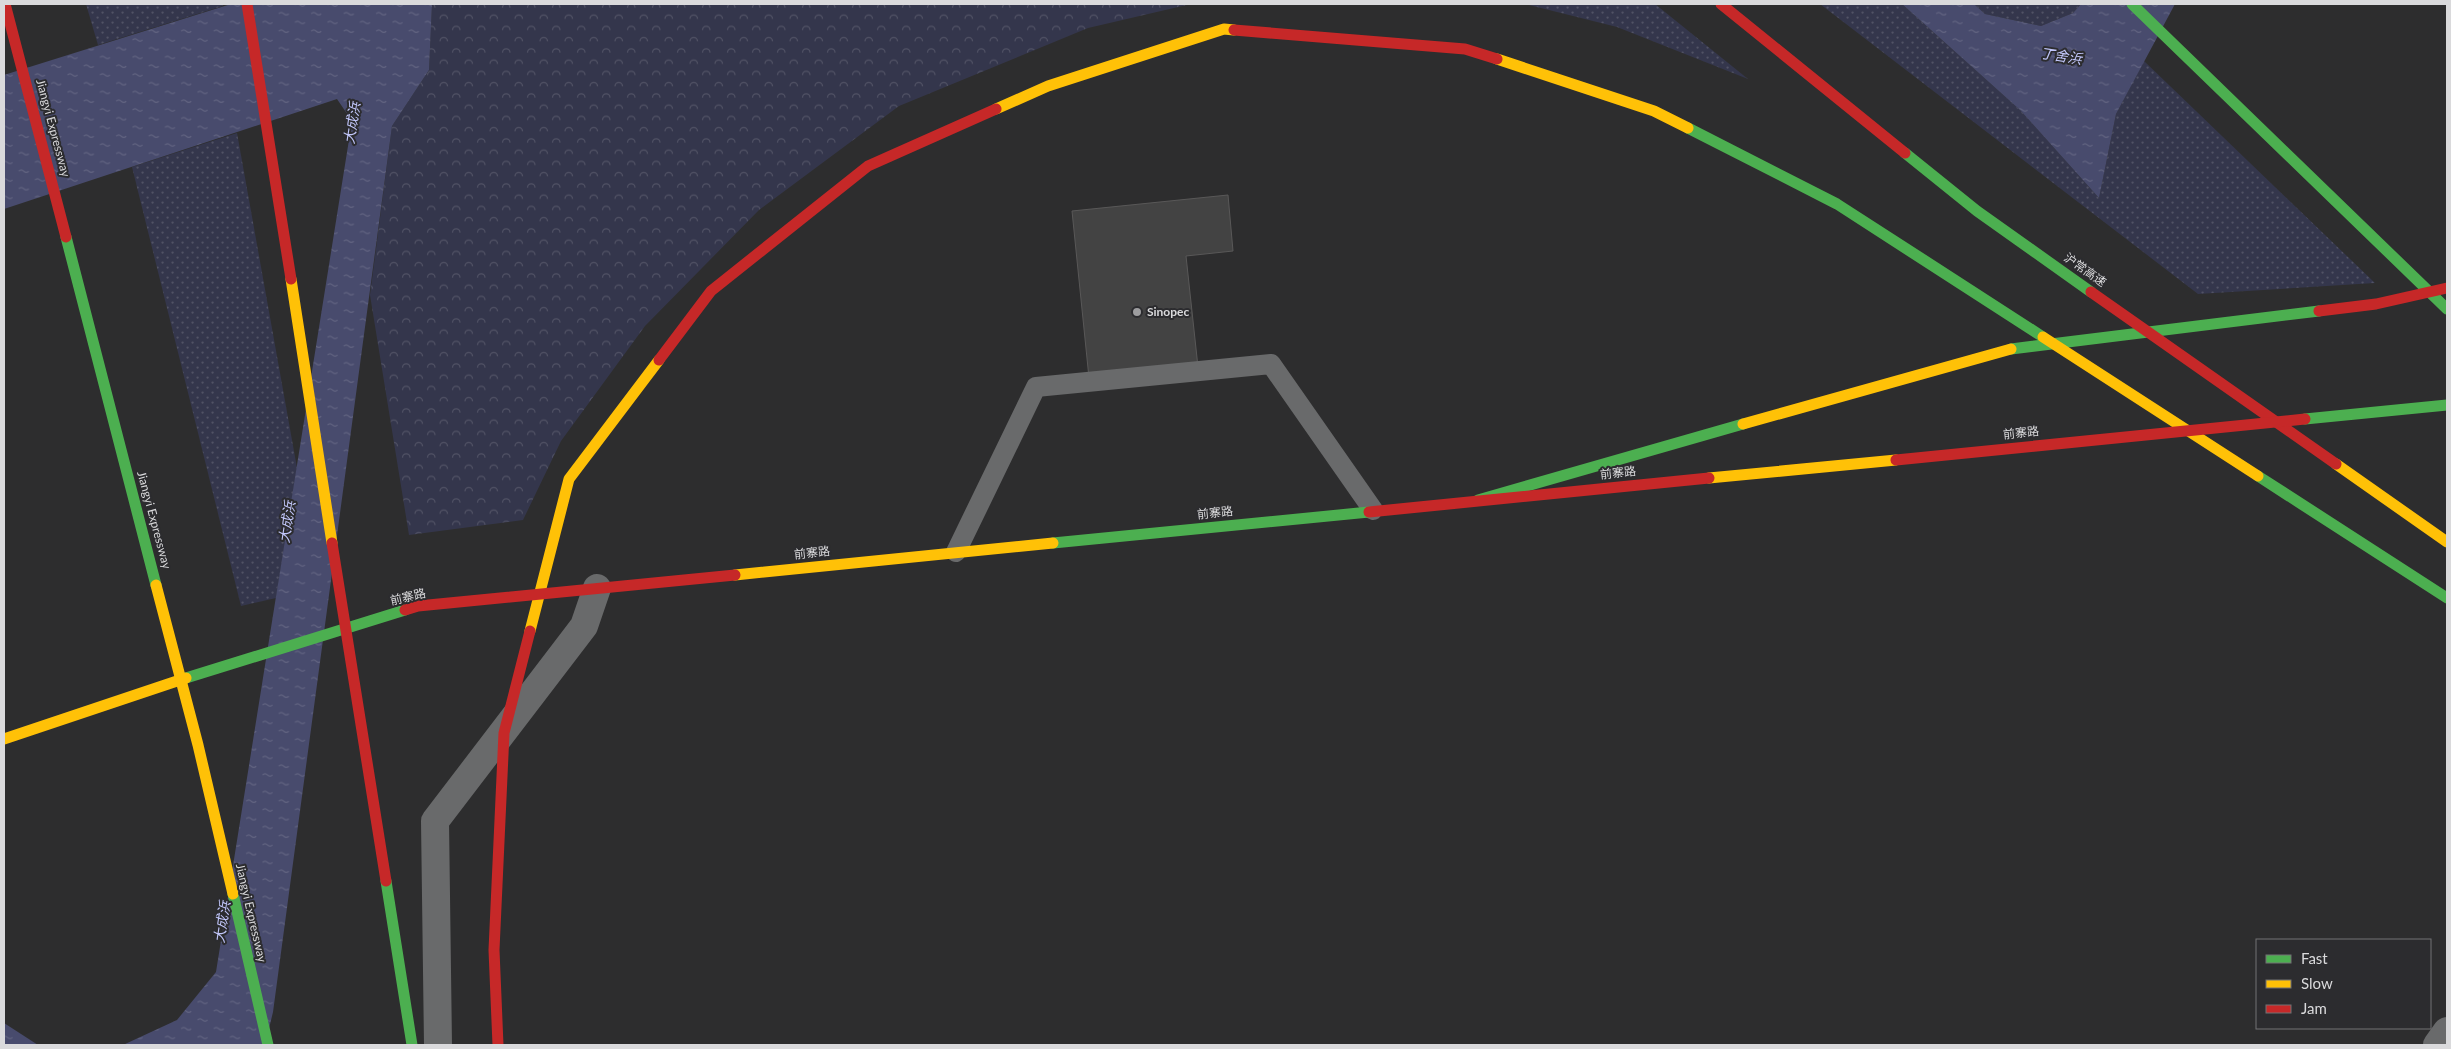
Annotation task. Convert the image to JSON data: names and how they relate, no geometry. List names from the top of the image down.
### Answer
{
  "streets": {
    "main road": ["Jiangyi Expressway", "沪常高速", "前寨路"]
  },
  "water": ["丁舍浜", "大成浜"],
  "places": ["Sinopec"],
  "legend": ["Fast", "Slow", "Jam"]
}
